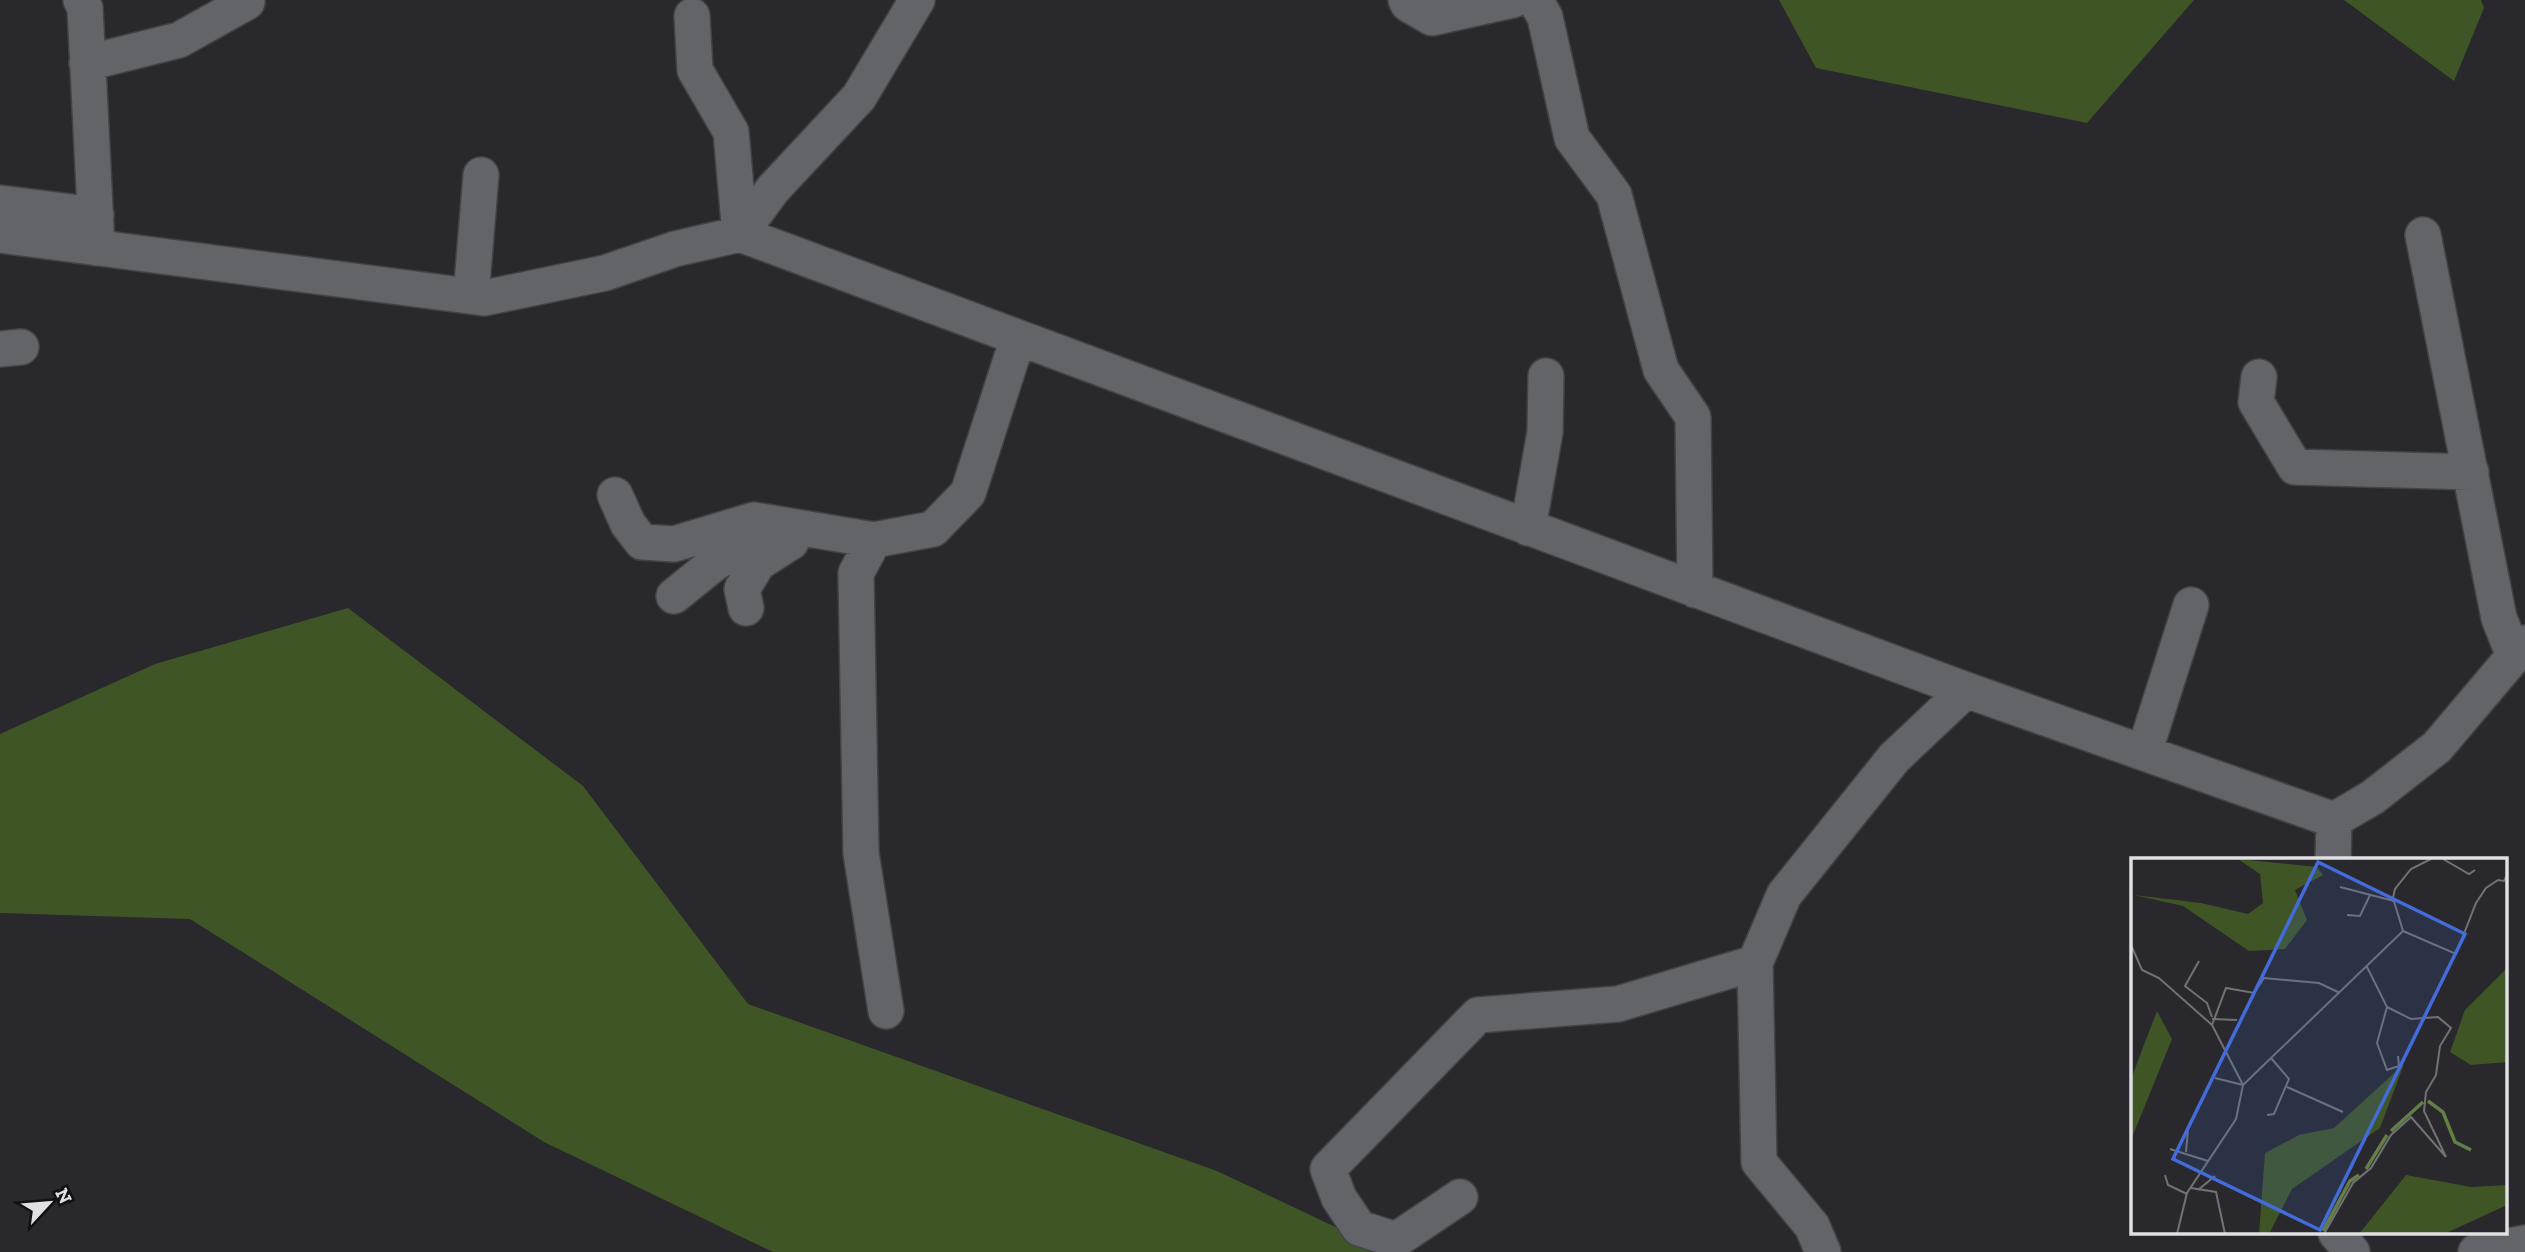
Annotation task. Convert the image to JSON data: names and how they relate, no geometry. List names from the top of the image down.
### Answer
{
  "north": "top right"
}
